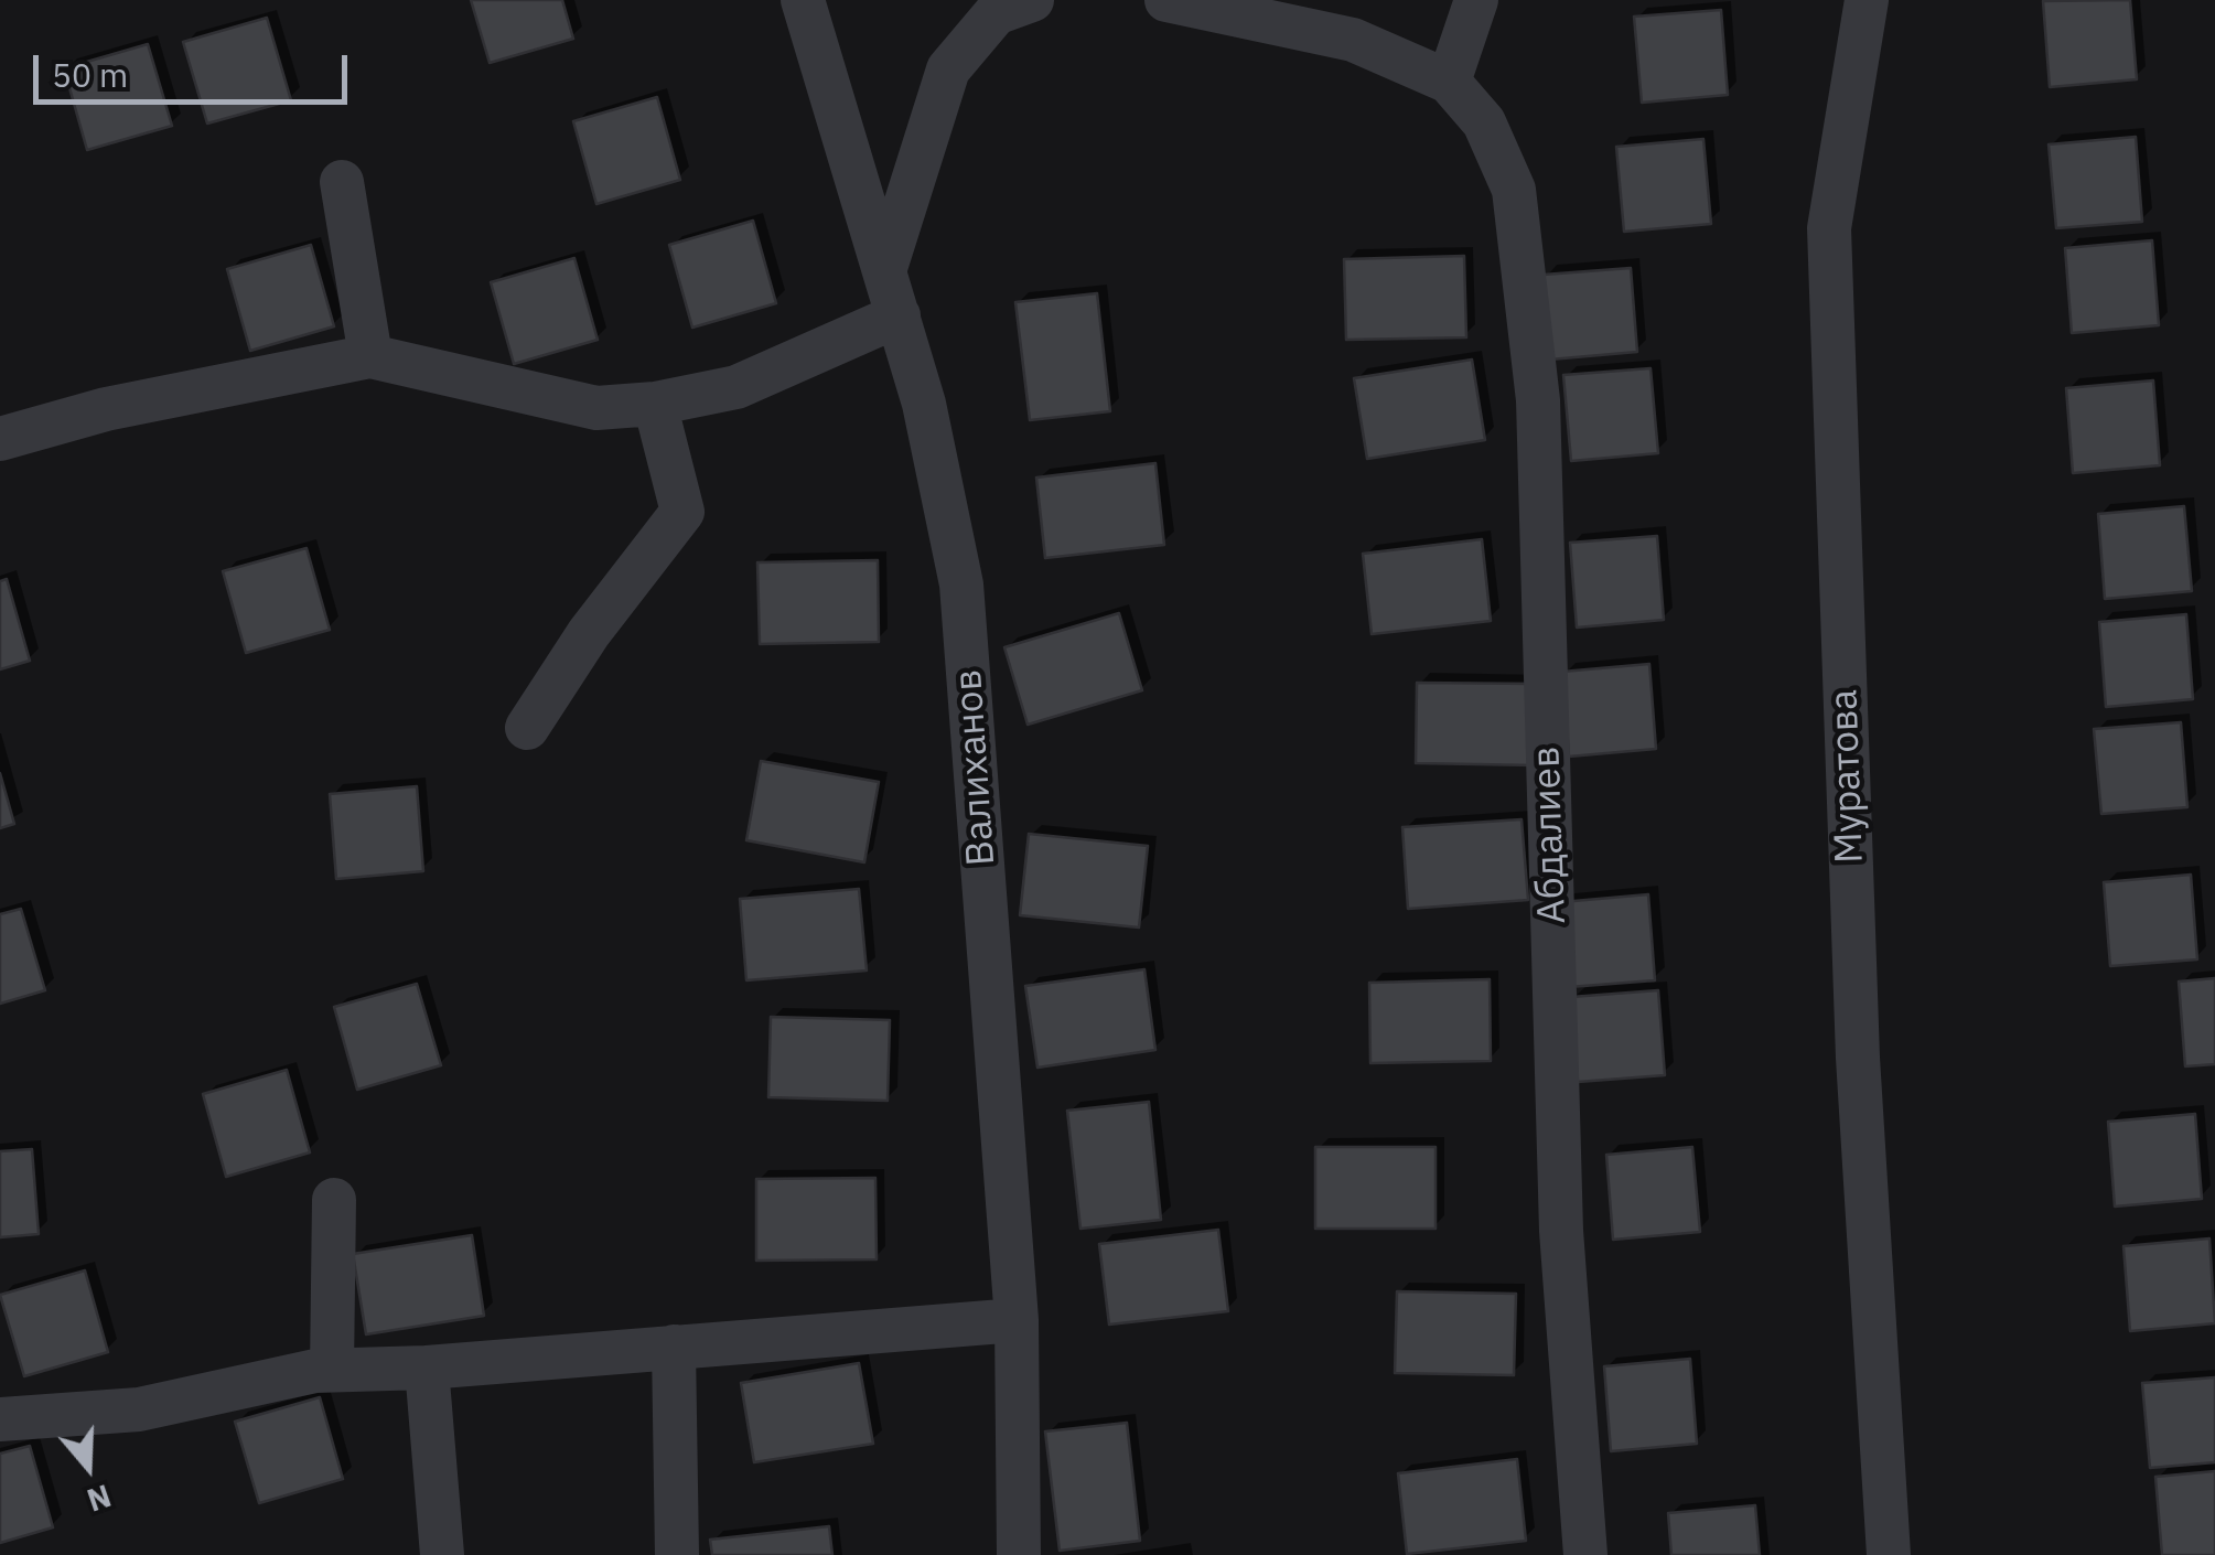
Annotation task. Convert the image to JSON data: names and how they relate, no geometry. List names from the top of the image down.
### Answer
{
  "streets": {
    "street": ["Валиханов", "Муратова", "Абдалиев"]
  },
  "scale_bar": "50 m",
  "north": "bottom"
}
